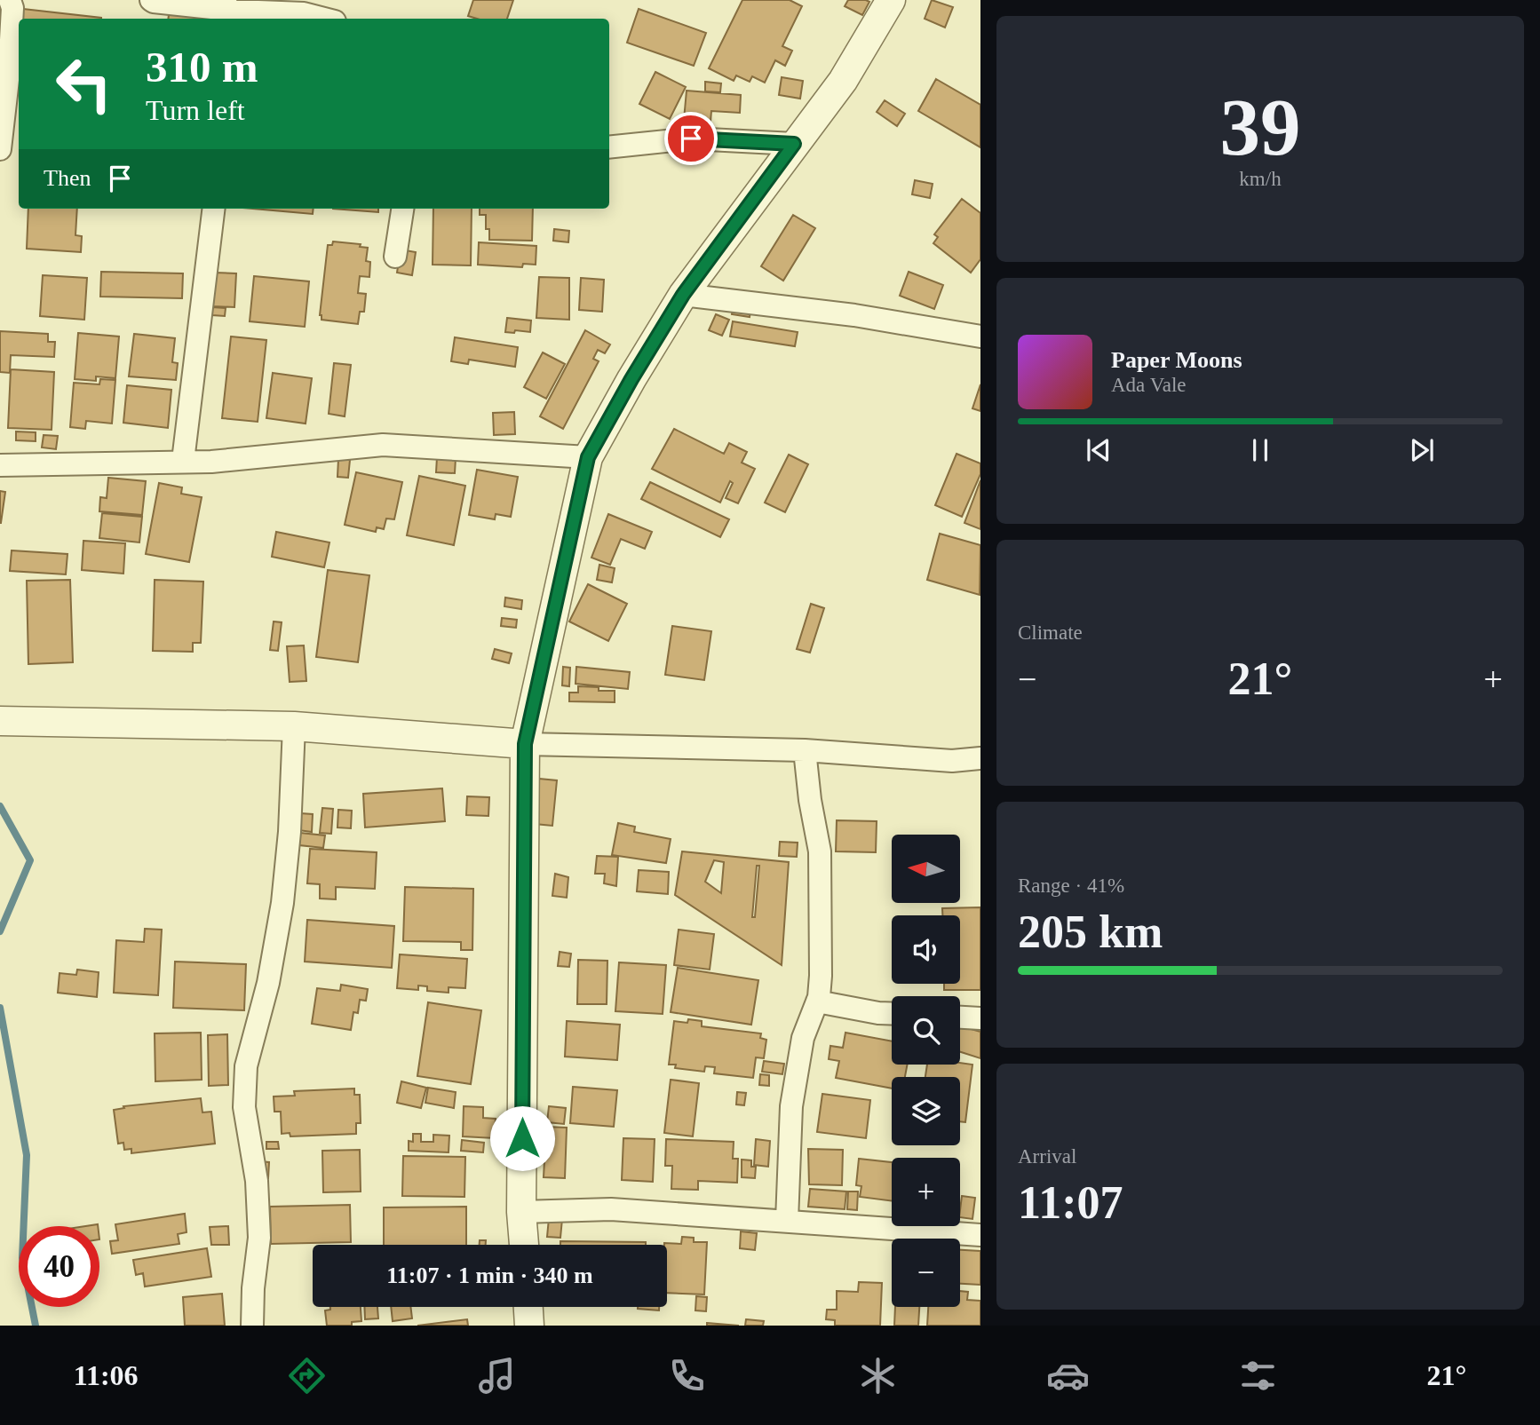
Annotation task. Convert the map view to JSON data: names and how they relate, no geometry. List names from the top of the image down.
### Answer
{
  "north": "left",
  "page": {
    "tile": [
      ["39", "km/h"],
      "Climate",
      ["Range · 41%", "205 km"],
      ["Arrival", "11:07"]
    ],
    "turn": ["310 m", "Turn left"],
    "then": "Then",
    "song": ["Paper Moons", "Ada Vale"],
    "heat": ["−", "21°", "+"],
    "map_buttons": ["+", "−"],
    "limit": "40",
    "trip": "11:07 · 1 min · 340 m",
    "tabs": ["11:06", "21°"]
  }
}
